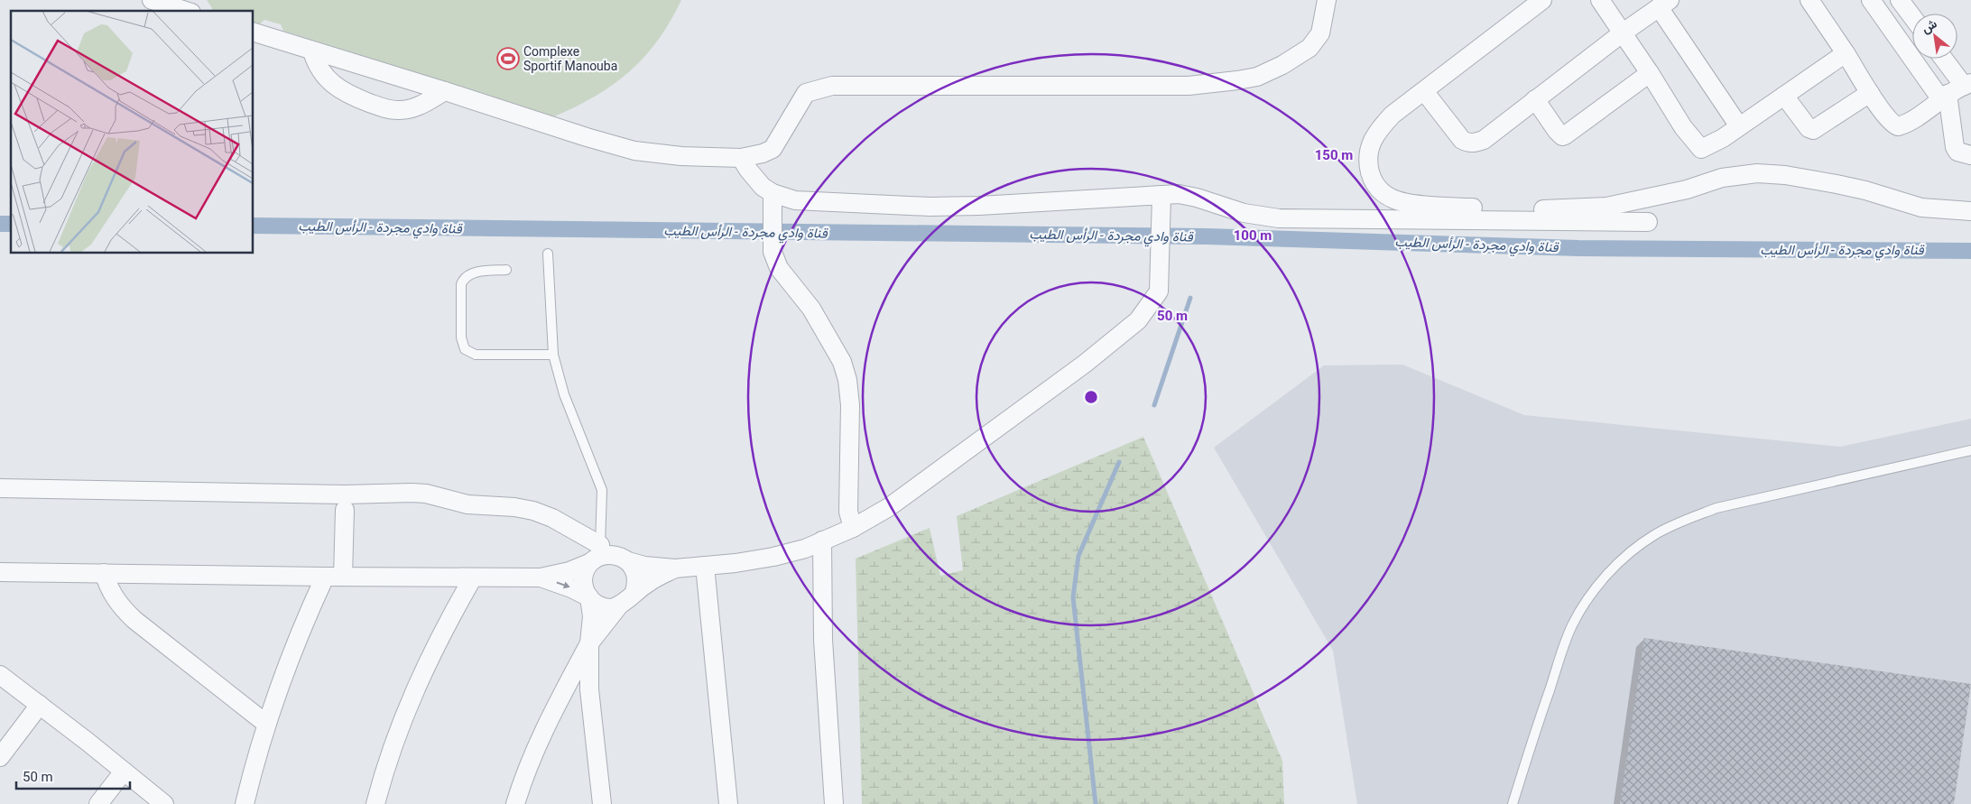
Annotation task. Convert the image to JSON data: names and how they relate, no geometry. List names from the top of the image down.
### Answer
{
  "water": ["قناة وادي مجردة - الرأس الطيب"],
  "places": {
    "sports": ["Complexe Sportif Manouba"]
  },
  "scale_bar": "50 m",
  "north": "top left",
  "rings": ["150 m", "100 m", "50 m"]
}
